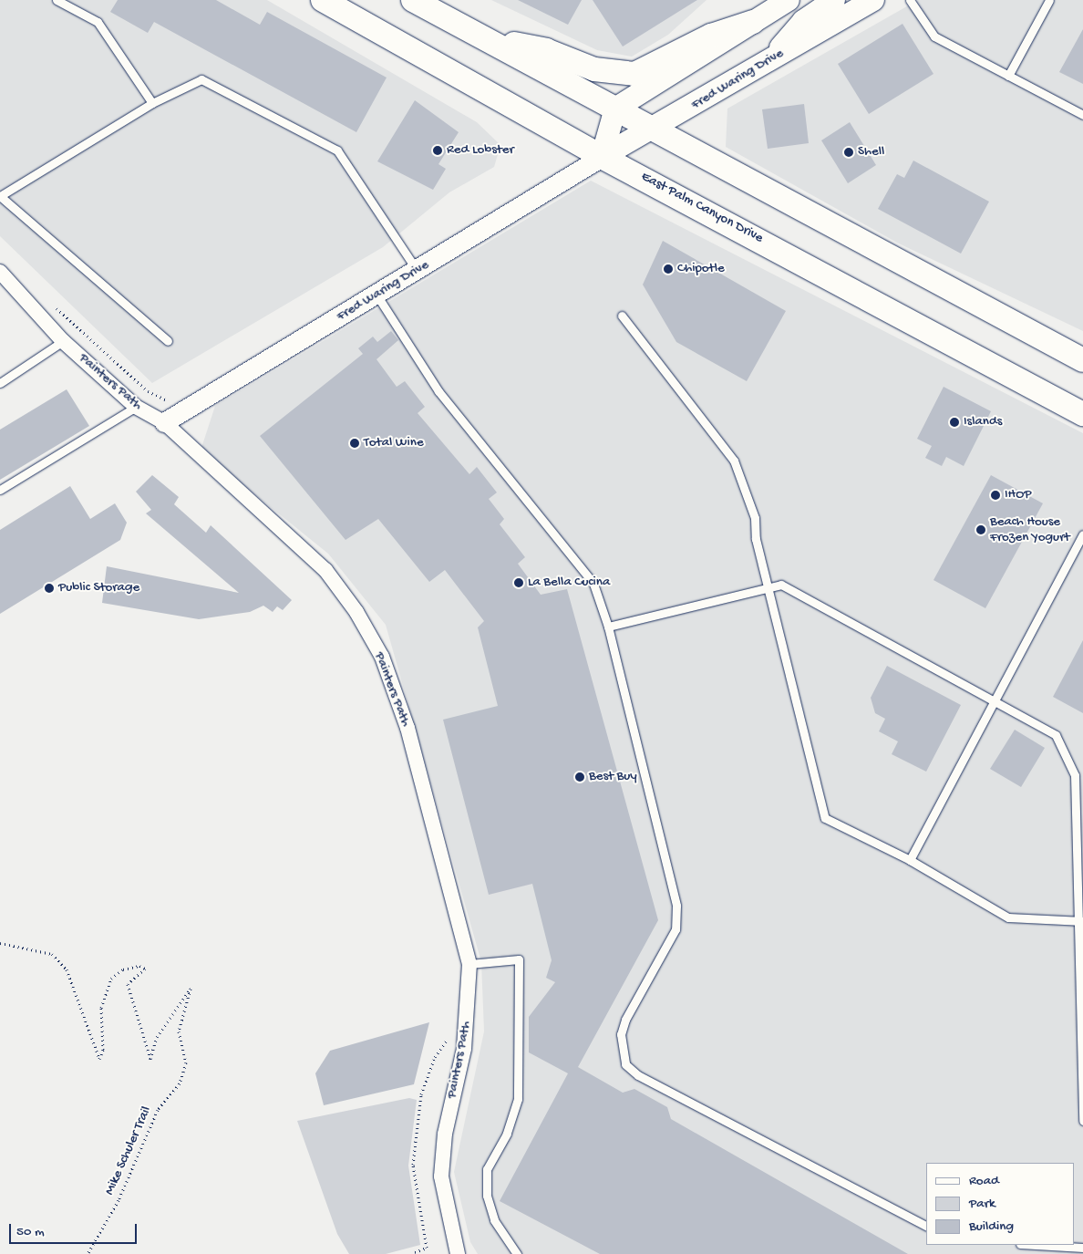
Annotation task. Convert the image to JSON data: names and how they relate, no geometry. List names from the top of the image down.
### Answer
{
  "streets": {
    "main road": ["Fred Waring Drive", "East Palm Canyon Drive"],
    "street": ["Painters Path"],
    "path": ["Mike Schuler Trail"]
  },
  "crossings": [
    ["Fred Waring Drive", "East Palm Canyon Drive"],
    ["Fred Waring Drive", "Painters Path"]
  ],
  "places": [
    "Red Lobster",
    "Shell",
    "Chipotle",
    "Islands",
    "Total Wine",
    "IHOP",
    "Beach House Frozen Yogurt",
    "La Bella Cucina",
    "Public Storage",
    "Best Buy"
  ],
  "legend": ["Road", "Park", "Building"],
  "scale_bar": "50 m"
}
